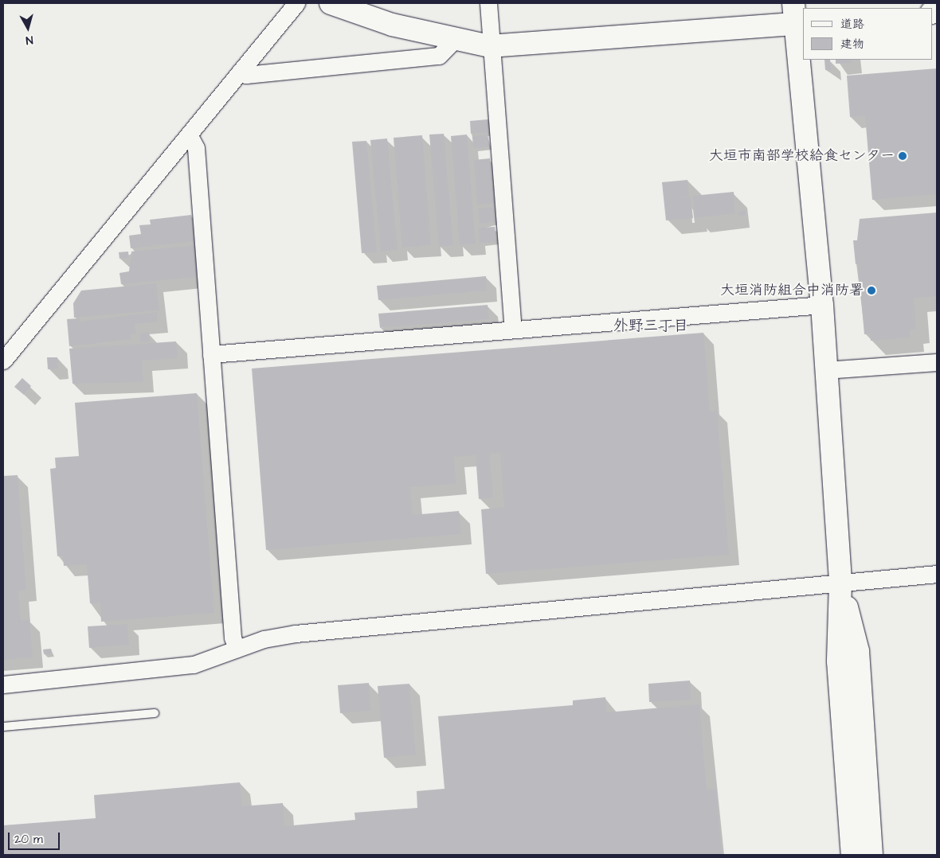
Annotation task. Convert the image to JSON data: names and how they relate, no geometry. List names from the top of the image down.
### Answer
{
  "districts": ["外野三丁目"],
  "places": ["大垣市南部学校給食センター", "大垣消防組合中消防署"],
  "legend": ["道路", "建物"],
  "scale_bar": "20 m",
  "north": "bottom"
}
